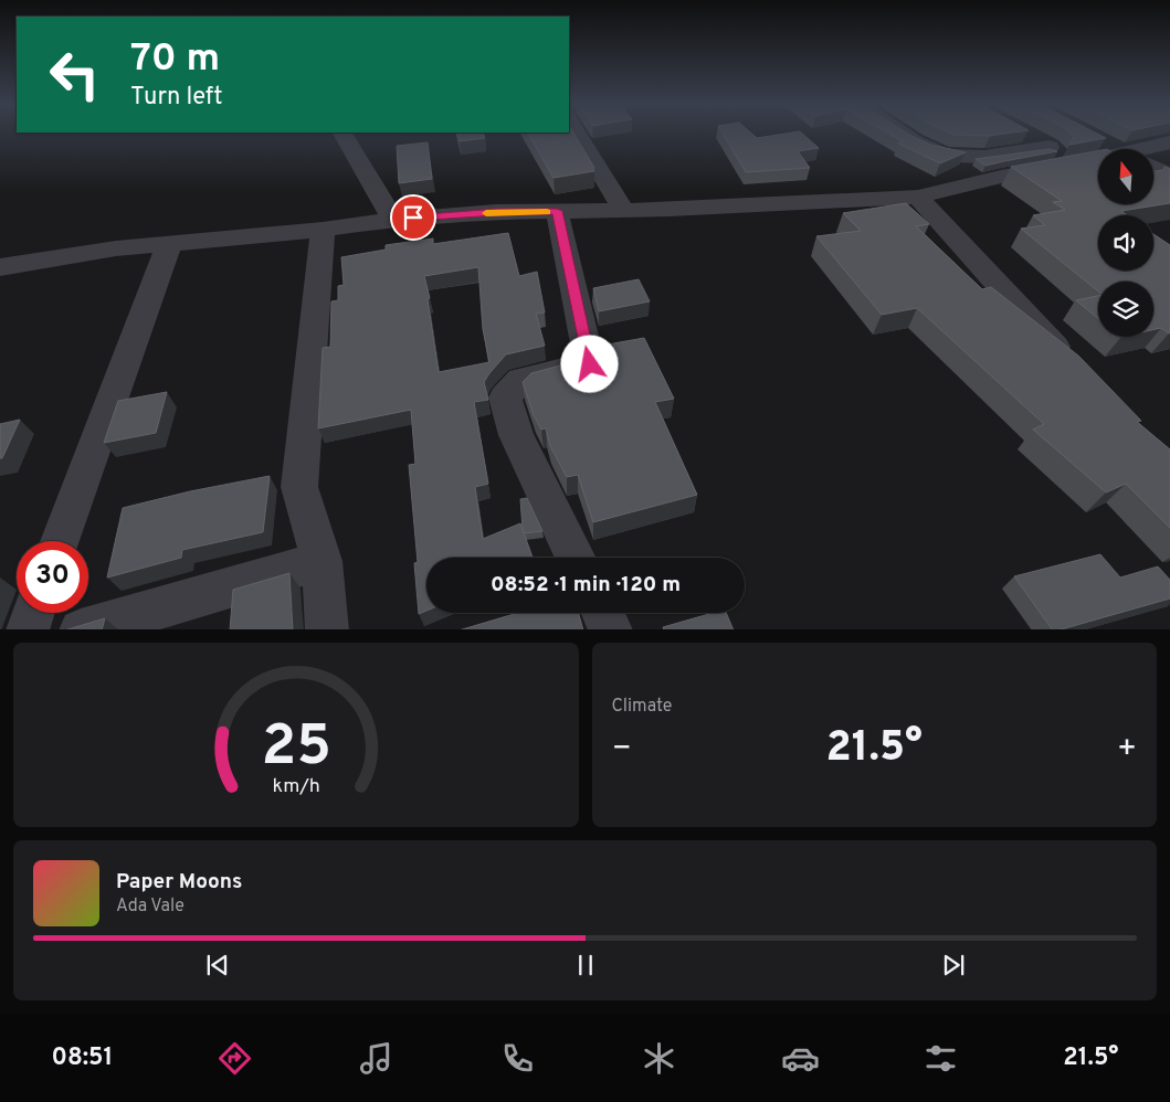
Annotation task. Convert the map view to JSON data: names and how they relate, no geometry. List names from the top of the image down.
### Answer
{
  "north": "top",
  "page": {
    "turn": ["70 m", "Turn left"],
    "limit": "30",
    "trip": "08:52 · 1 min · 120 m",
    "tile": "Climate",
    "heat": ["−", "21.5°", "+"],
    "song": ["Paper Moons", "Ada Vale"],
    "tabs": ["08:51", "21.5°"],
    "gauge": ["25", "km/h"]
  }
}
